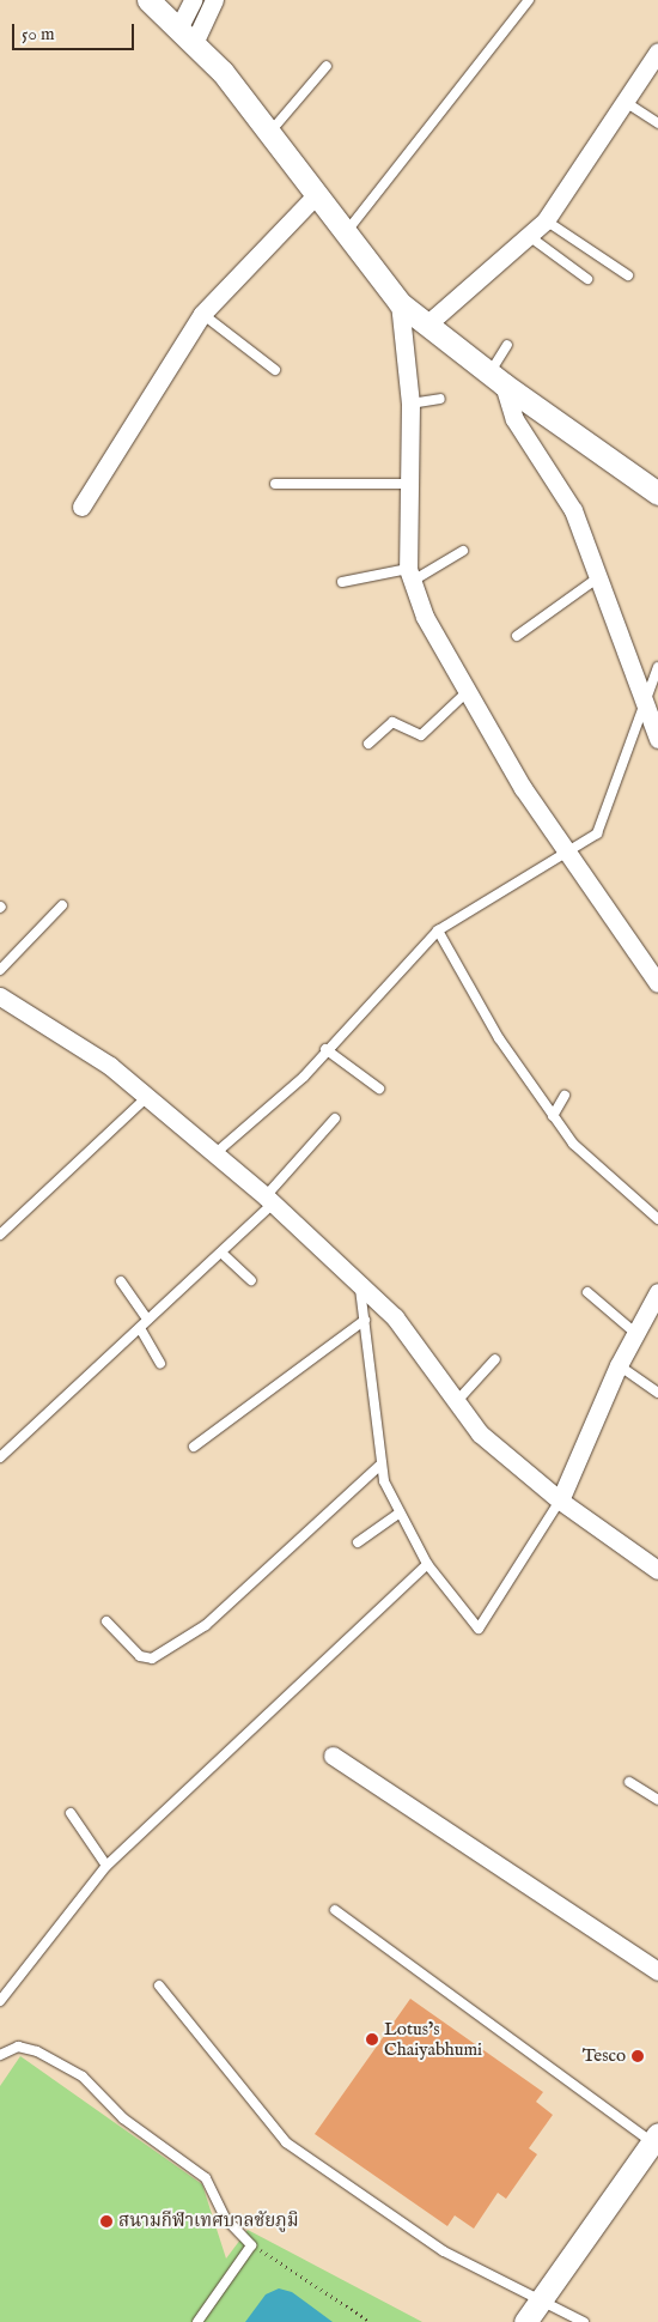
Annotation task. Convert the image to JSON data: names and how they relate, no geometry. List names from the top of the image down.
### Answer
{
  "places": ["Lotus’s Chaiyabhumi", "Tesco", "สนามกีฬาเทศบาลชัยภูมิ"],
  "scale_bar": "50 m"
}
